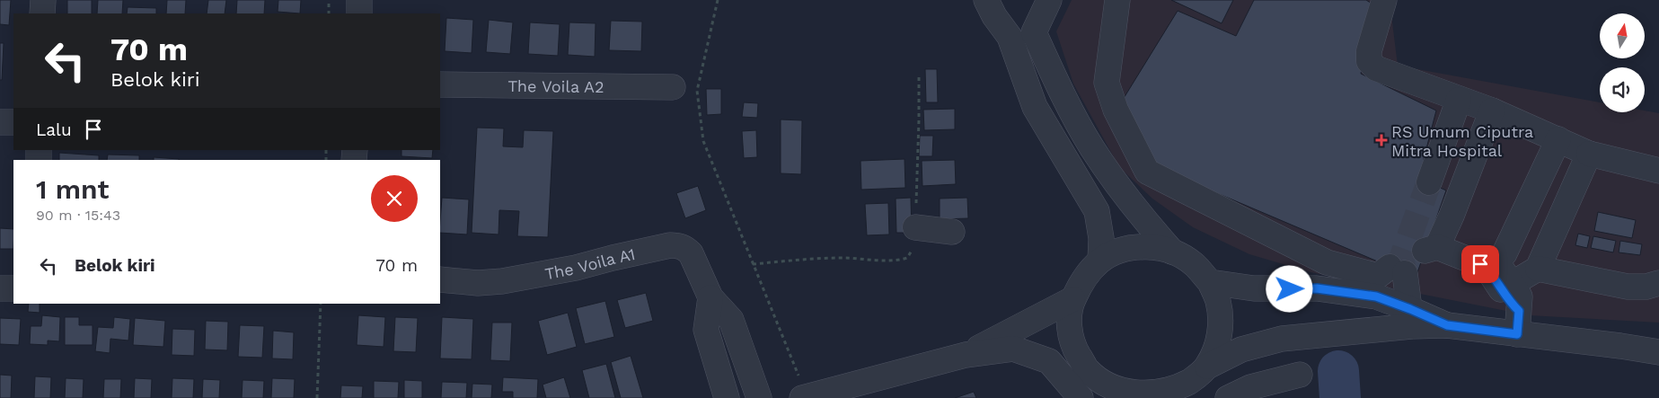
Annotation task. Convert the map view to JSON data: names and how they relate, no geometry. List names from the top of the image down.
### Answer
{
  "streets": {
    "street": ["The Voila A2", "The Voila A1"]
  },
  "places": {
    "health": ["RS Umum Ciputra Mitra Hospital"]
  },
  "north": "top",
  "page": {
    "turn": ["70 m", "Belok kiri"],
    "then": "Lalu",
    "heading": ["1 mnt", "90 m · 15:43"],
    "list": [
      {
        "name": "Belok kiri",
        "value": "70 m"
      }
    ]
  }
}
